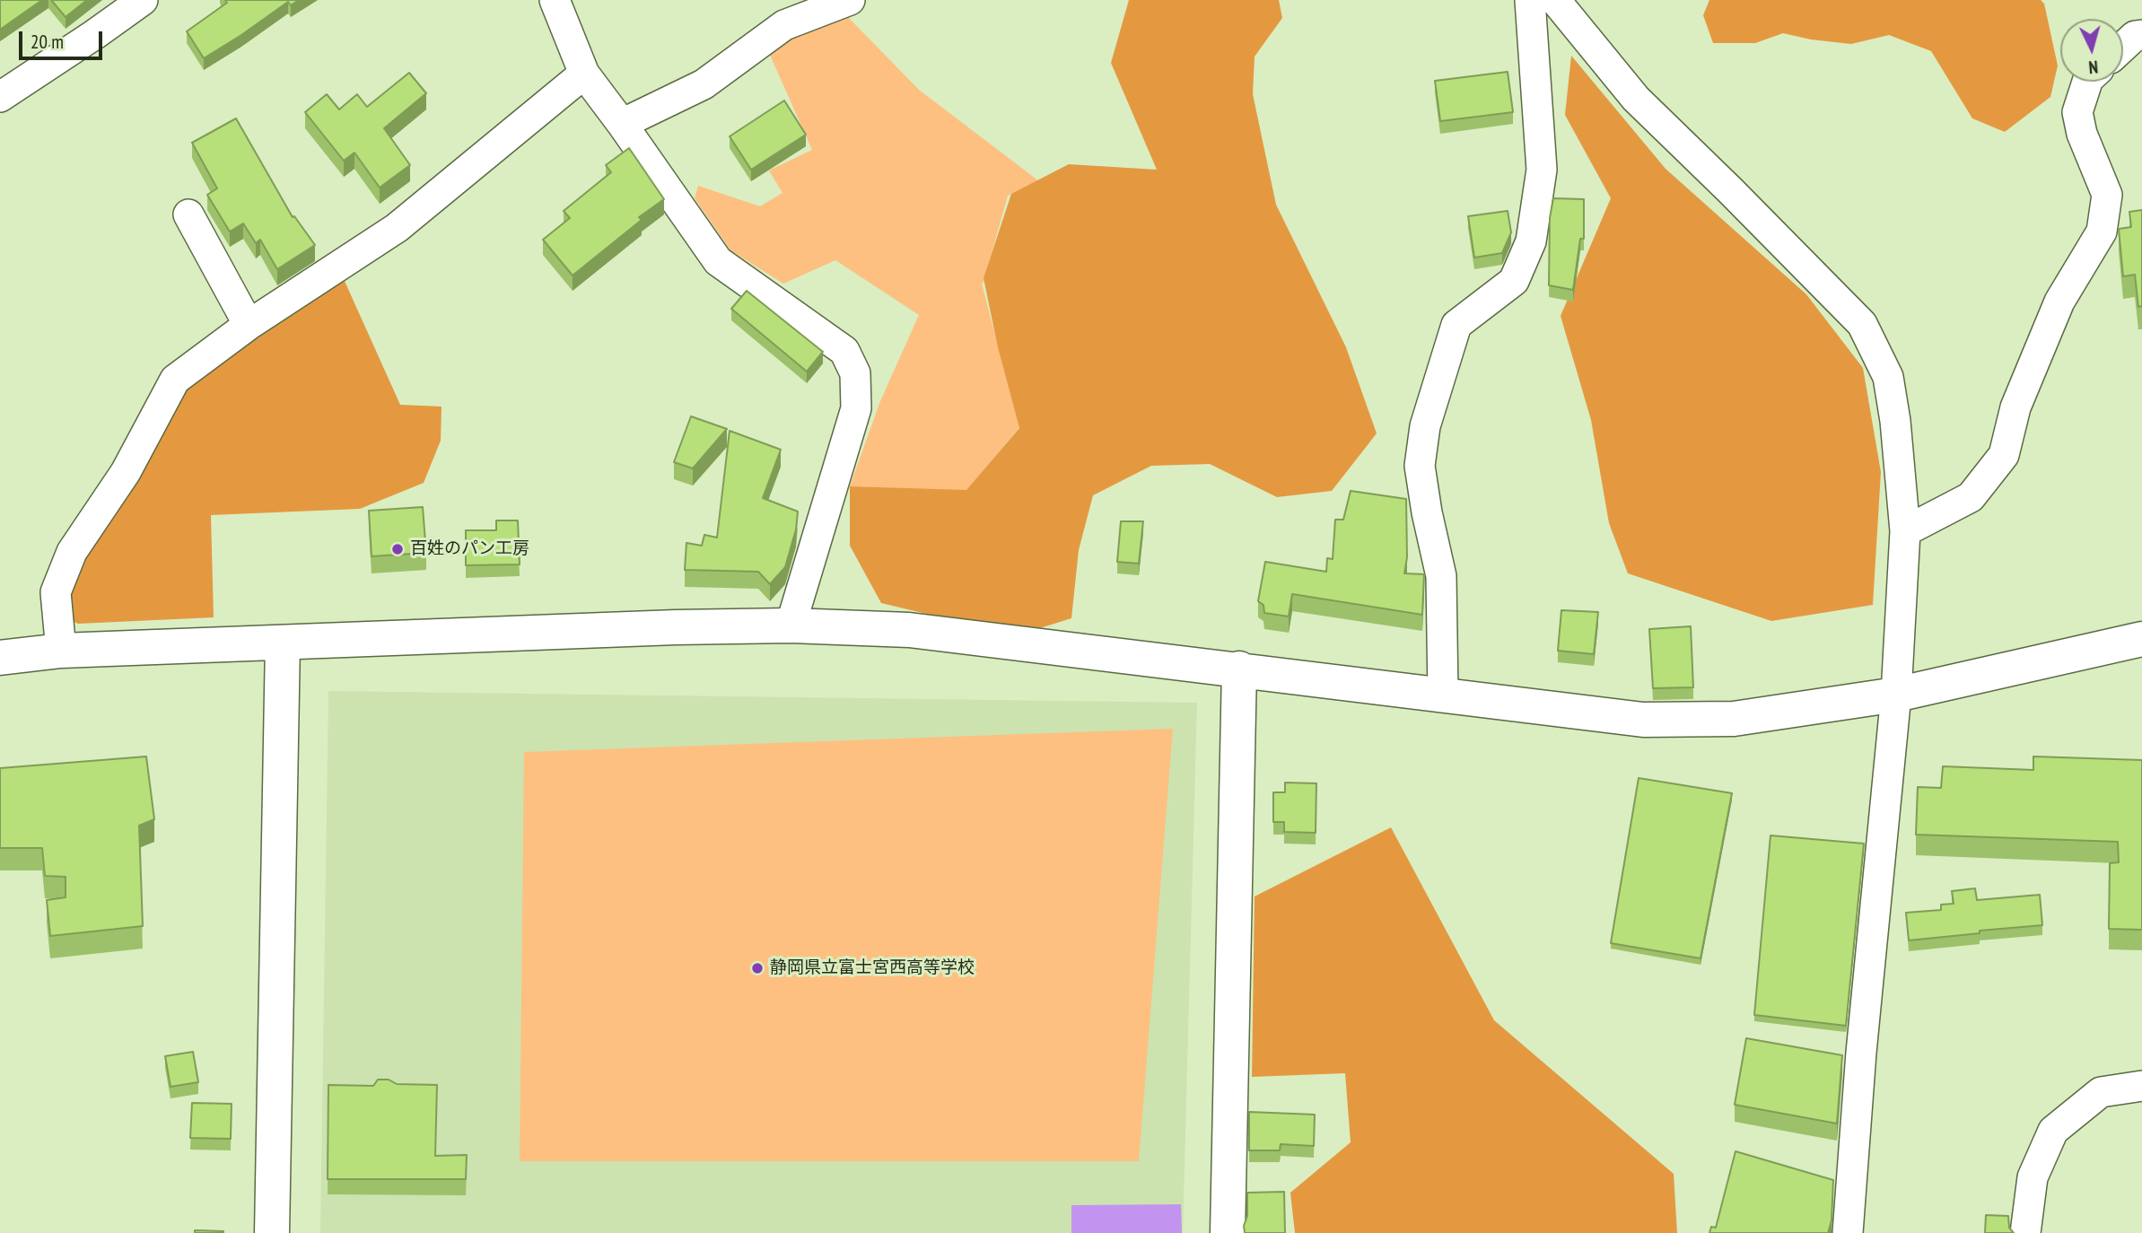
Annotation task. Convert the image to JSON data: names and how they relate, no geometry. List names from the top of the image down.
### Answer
{
  "places": ["百姓のパン工房", "静岡県立富士宮西高等学校"],
  "scale_bar": "20 m",
  "north": "bottom"
}
